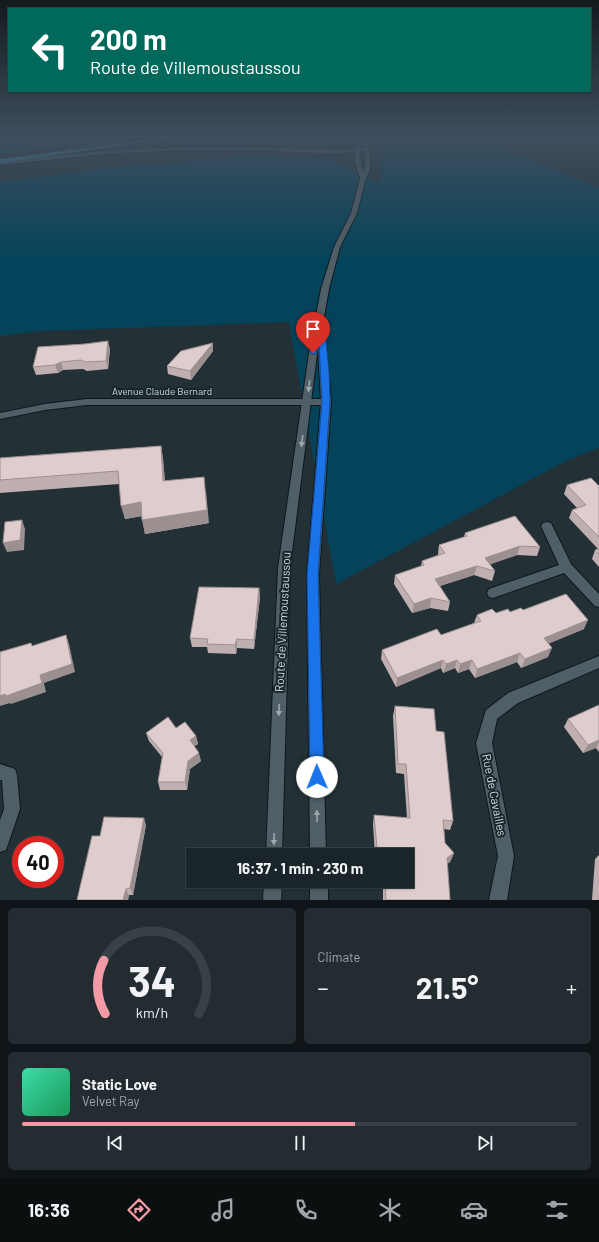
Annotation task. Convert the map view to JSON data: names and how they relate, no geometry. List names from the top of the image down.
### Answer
{
  "streets": {
    "street": ["Avenue Claude Bernard", "Route de Villemoustaussou", "Rue de Cavailles"]
  },
  "crossings": [
    ["Avenue Claude Bernard", "Route de Villemoustaussou"]
  ],
  "page": {
    "turn": ["200 m", "Route de Villemoustaussou"],
    "limit": "40",
    "trip": "16:37 · 1 min · 230 m",
    "tile": "Climate",
    "heat": ["−", "21.5°", "+"],
    "song": ["Static Love", "Velvet Ray"],
    "tabs": "16:36",
    "gauge": ["34", "km/h"]
  }
}
